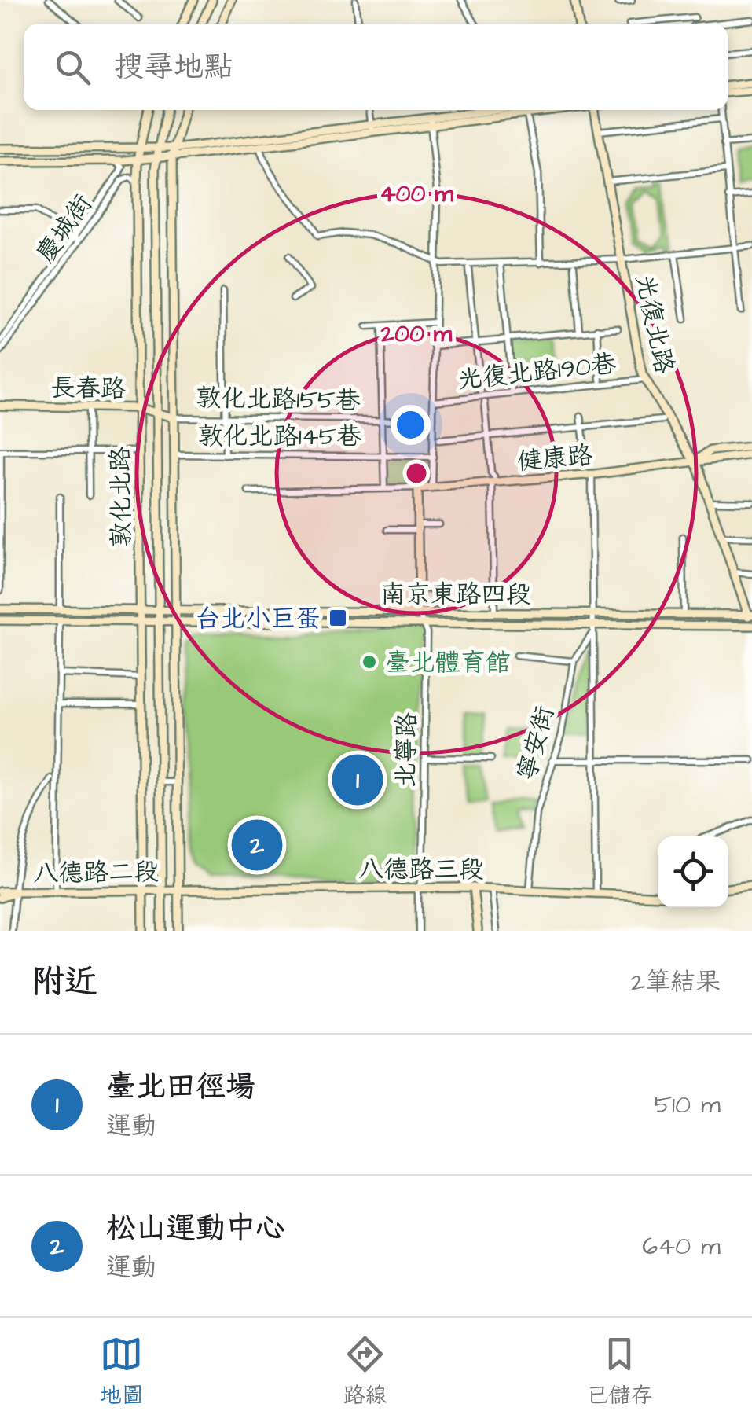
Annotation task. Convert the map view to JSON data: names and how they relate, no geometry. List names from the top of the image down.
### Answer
{
  "streets": {
    "main road": [
      "光復北路",
      "長春路",
      "健康路",
      "敦化北路",
      "南京東路四段",
      "八德路三段",
      "八德路二段"
    ],
    "street": [
      "慶城街",
      "光復北路190巷",
      "敦化北路155巷",
      "敦化北路145巷",
      "寧安街",
      "北寧路"
    ]
  },
  "crossings": [
    ["慶城街", "敦化北路"],
    ["光復北路", "光復北路190巷"],
    ["光復北路", "健康路"],
    ["光復北路", "南京東路四段"],
    ["長春路", "敦化北路155巷"],
    ["長春路", "敦化北路"],
    ["敦化北路155巷", "敦化北路145巷"],
    ["敦化北路155巷", "健康路"],
    ["敦化北路", "南京東路四段"],
    ["敦化北路", "八德路二段"],
    ["南京東路四段", "寧安街"],
    ["南京東路四段", "北寧路"],
    ["寧安街", "八德路三段"],
    ["北寧路", "八德路三段"],
    ["八德路三段", "八德路二段"]
  ],
  "places": {
    "transit": ["台北小巨蛋"],
    "other": ["臺北體育館"]
  },
  "page": {
    "search": "搜尋地點",
    "pins": ["1", "2"],
    "heading": ["附近", "2筆結果"],
    "list": [
      {
        "mark": "1",
        "name": "臺北田徑場",
        "note": "運動",
        "value": "510 m"
      },
      {
        "mark": "2",
        "name": "松山運動中心",
        "note": "運動",
        "value": "640 m"
      }
    ],
    "nav": ["地圖", "路線", "已儲存"]
  },
  "rings": ["400 m", "200 m"]
}
